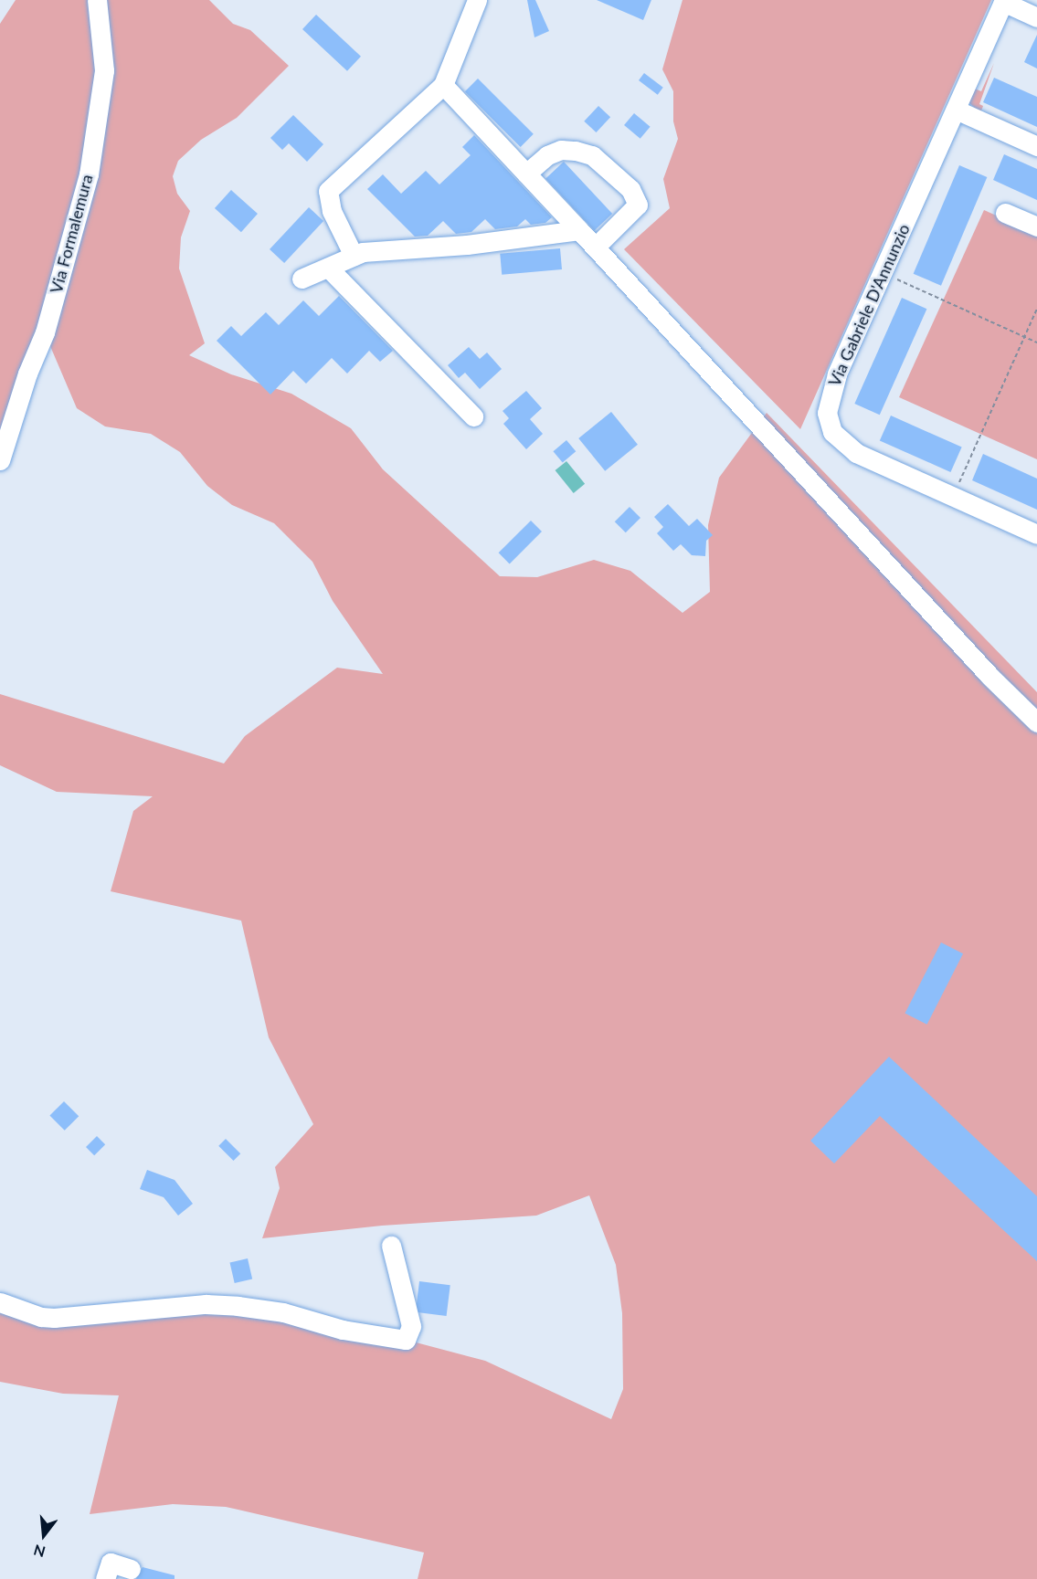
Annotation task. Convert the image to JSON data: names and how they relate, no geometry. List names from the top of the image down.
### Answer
{
  "streets": {
    "street": ["Via Formalemura", "Via Gabriele D'Annunzio"]
  },
  "north": "bottom"
}
